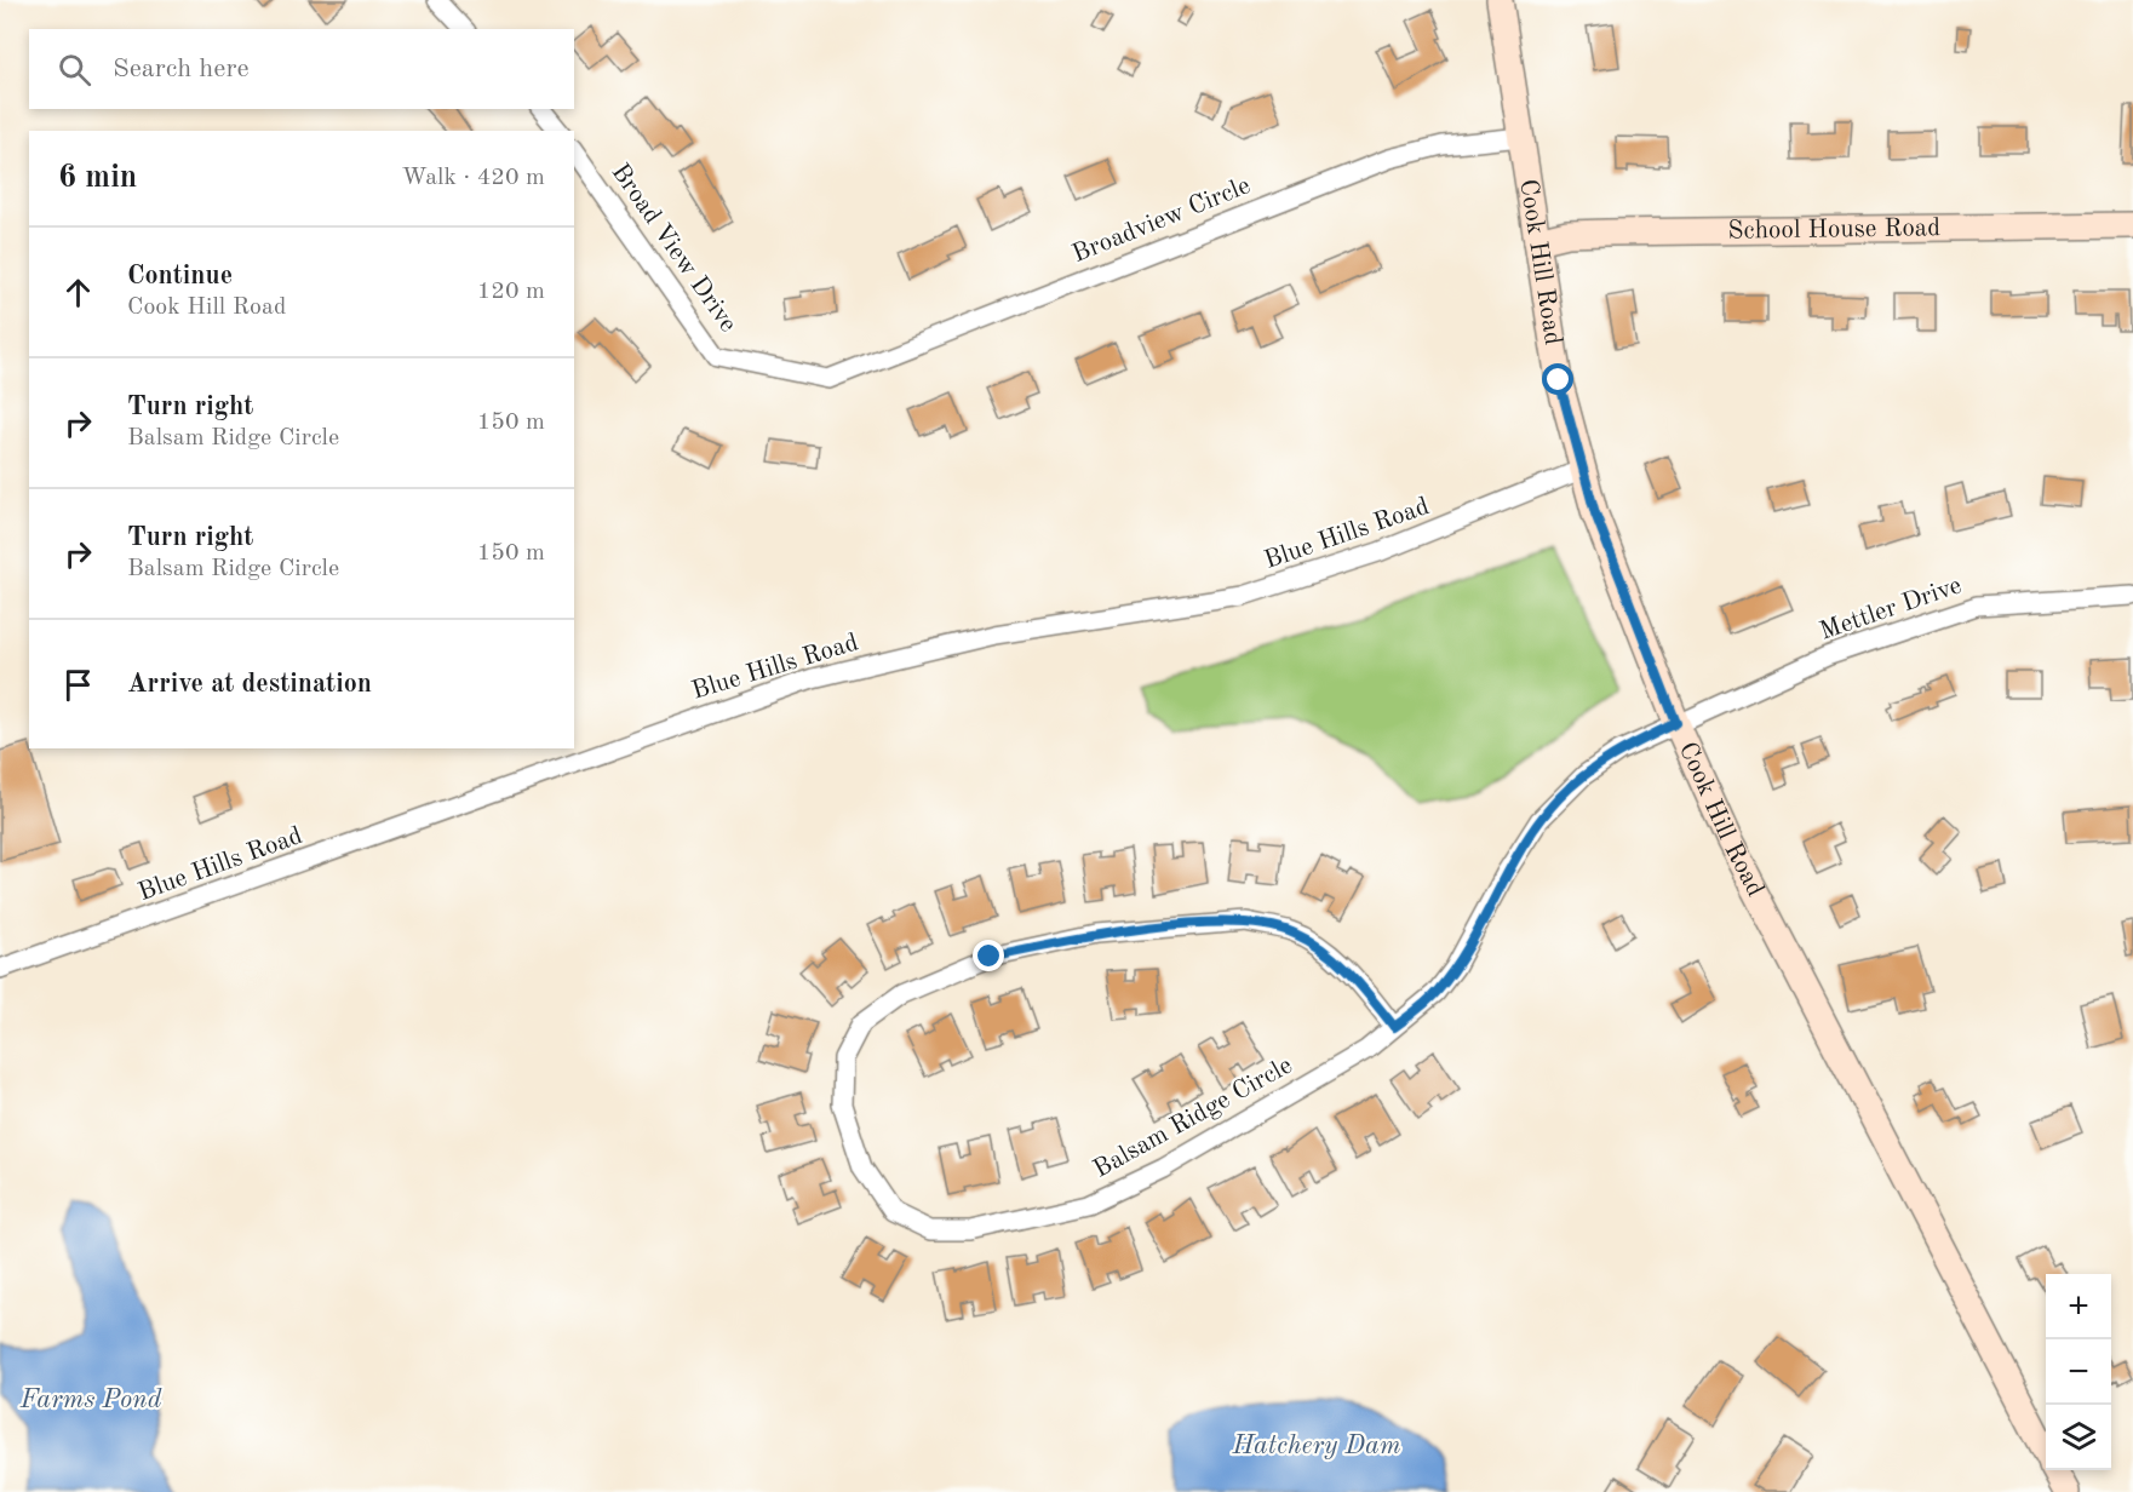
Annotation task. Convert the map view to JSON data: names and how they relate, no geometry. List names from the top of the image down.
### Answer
{
  "streets": {
    "street": [
      "Broadview Circle",
      "School House Road",
      "Broad View Drive",
      "Cook Hill Road",
      "Blue Hills Road",
      "Mettler Drive",
      "Balsam Ridge Circle"
    ]
  },
  "crossings": [
    ["Broadview Circle", "Broad View Drive"],
    ["Broadview Circle", "Cook Hill Road"],
    ["School House Road", "Cook Hill Road"],
    ["Cook Hill Road", "Blue Hills Road"],
    ["Cook Hill Road", "Mettler Drive"],
    ["Cook Hill Road", "Balsam Ridge Circle"],
    ["Mettler Drive", "Balsam Ridge Circle"]
  ],
  "water": ["Farms Pond", "Hatchery Dam"],
  "page": {
    "search": "Search here",
    "heading": ["6 min", "Walk · 420 m"],
    "list": [
      ["Continue", "Cook Hill Road", "120 m"],
      ["Turn right", "Balsam Ridge Circle", "150 m"],
      ["Turn right", "Balsam Ridge Circle", "150 m"],
      "Arrive at destination"
    ],
    "map_buttons": ["+", "−"]
  }
}
